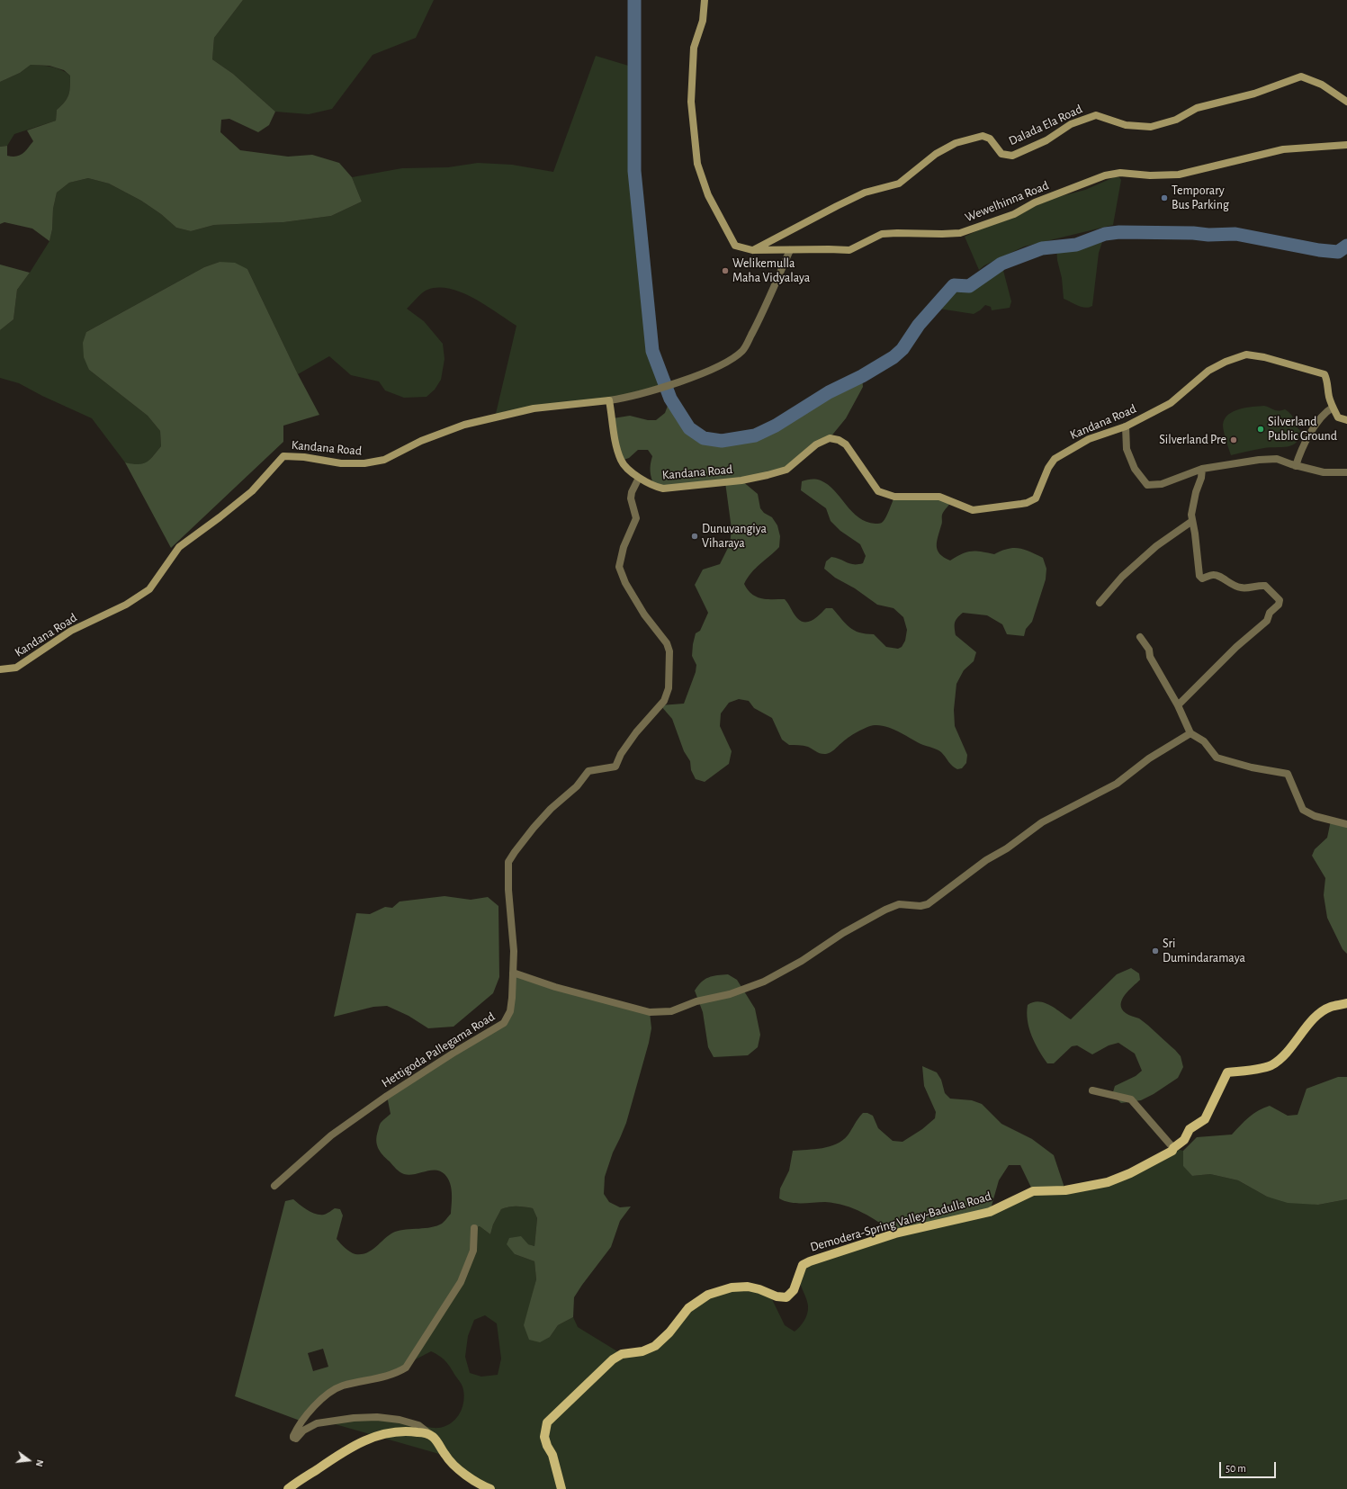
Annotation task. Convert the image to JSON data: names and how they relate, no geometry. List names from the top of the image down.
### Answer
{
  "streets": {
    "main road": ["Demodera-Spring Valley-Badulla Road"],
    "street": [
      "Dalada Ela Road",
      "Wewelhinna Road",
      "Kandana Road",
      "Hettigoda Pallegama Road"
    ]
  },
  "crossings": [
    ["Dalada Ela Road", "Wewelhinna Road"],
    ["Kandana Road", "Hettigoda Pallegama Road"]
  ],
  "places": [
    "Temporary Bus Parking",
    "Welikemulla Maha Vidyalaya",
    "Silverland Public Ground",
    "Silverland Pre",
    "Dunuvangiya Viharaya",
    "Sri Dumindaramaya"
  ],
  "scale_bar": "50 m",
  "north": "right"
}
